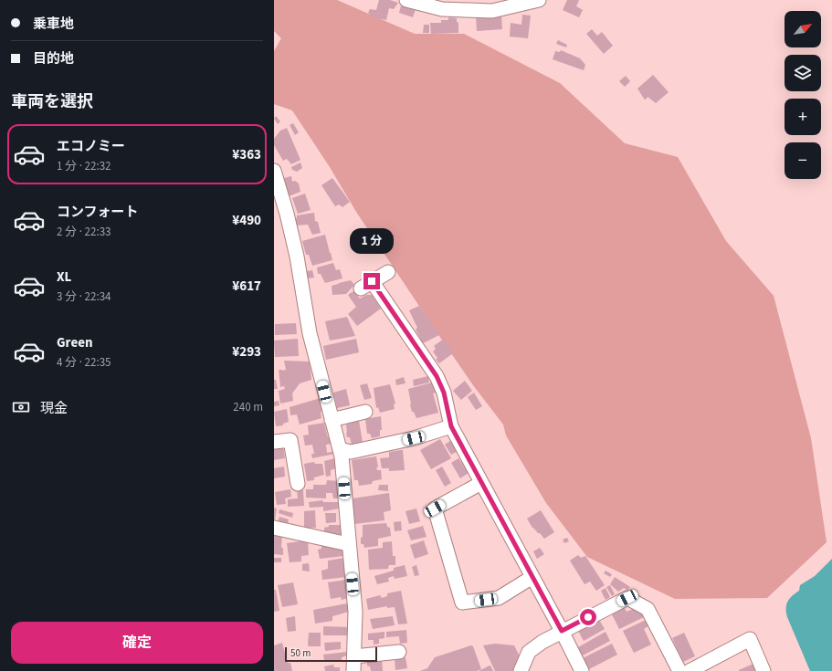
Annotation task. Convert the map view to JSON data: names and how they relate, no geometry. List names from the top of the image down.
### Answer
{
  "scale_bar": "50 m",
  "north": "top right",
  "page": {
    "banner": ["乗車地", "目的地"],
    "map_buttons": ["+", "−"],
    "heading": "車両を選択",
    "list": [
      {
        "name": "エコノミー",
        "note": "1 分 · 22:32",
        "value": "¥363"
      },
      {
        "name": "コンフォート",
        "note": "2 分 · 22:33",
        "value": "¥490"
      },
      {
        "name": "XL",
        "note": "3 分 · 22:34",
        "value": "¥617"
      },
      {
        "name": "Green",
        "note": "4 分 · 22:35",
        "value": "¥293"
      }
    ],
    "bubble": "1 分",
    "pay": ["現金", "240 m"],
    "buttons": "確定",
    "scale": "50 m"
  }
}
